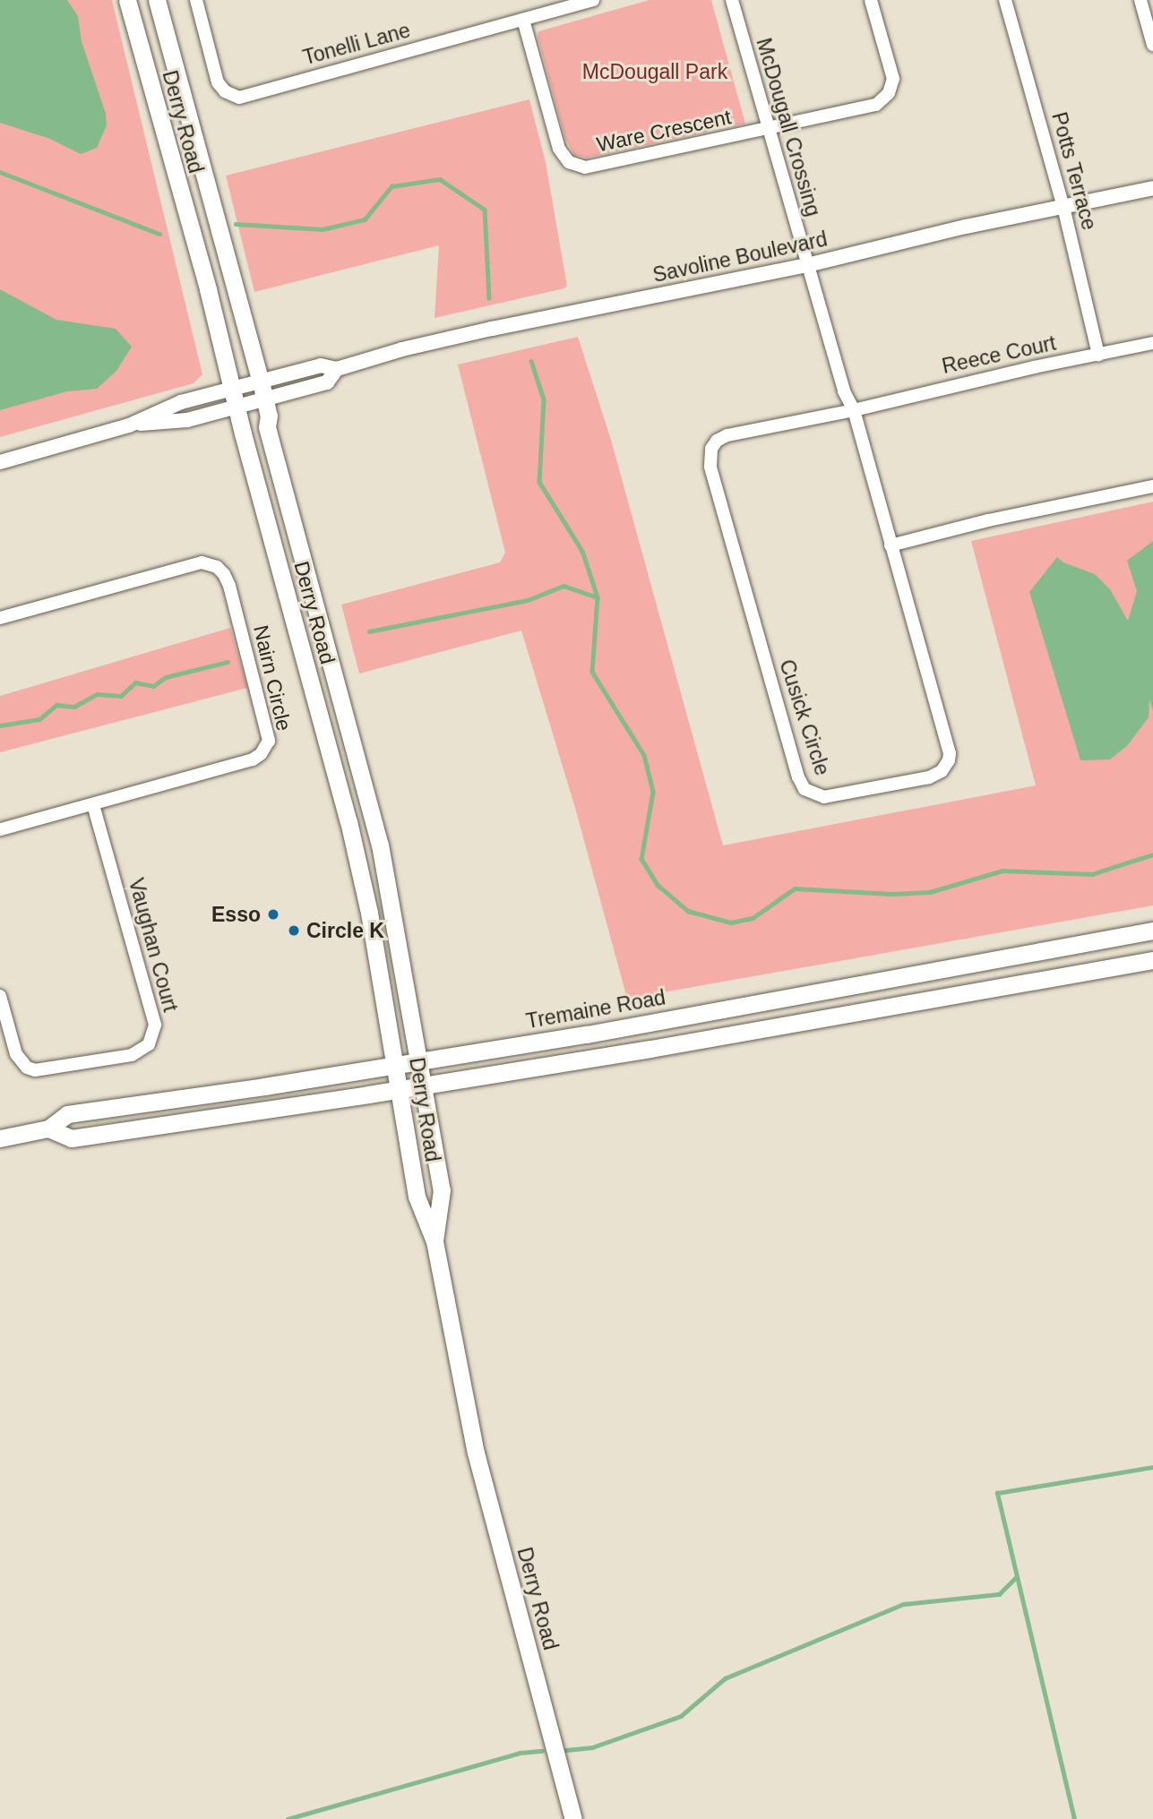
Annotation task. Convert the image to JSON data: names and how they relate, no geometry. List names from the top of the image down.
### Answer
{
  "streets": {
    "main road": ["Derry Road", "Tremaine Road"],
    "street": [
      "Tonelli Lane",
      "McDougall Crossing",
      "Ware Crescent",
      "Potts Terrace",
      "Savoline Boulevard",
      "Reece Court",
      "Nairn Circle",
      "Cusick Circle",
      "Vaughan Court"
    ]
  },
  "crossings": [
    ["Tonelli Lane", "Ware Crescent"],
    ["Derry Road", "Savoline Boulevard"],
    ["Derry Road", "Tremaine Road"],
    ["McDougall Crossing", "Ware Crescent"],
    ["McDougall Crossing", "Savoline Boulevard"],
    ["McDougall Crossing", "Cusick Circle"],
    ["Potts Terrace", "Savoline Boulevard"],
    ["Potts Terrace", "Reece Court"],
    ["Savoline Boulevard", "Cusick Circle"],
    ["Reece Court", "Cusick Circle"],
    ["Nairn Circle", "Vaughan Court"]
  ],
  "parks": ["McDougall Park"],
  "places": ["Esso", "Circle K"]
}
